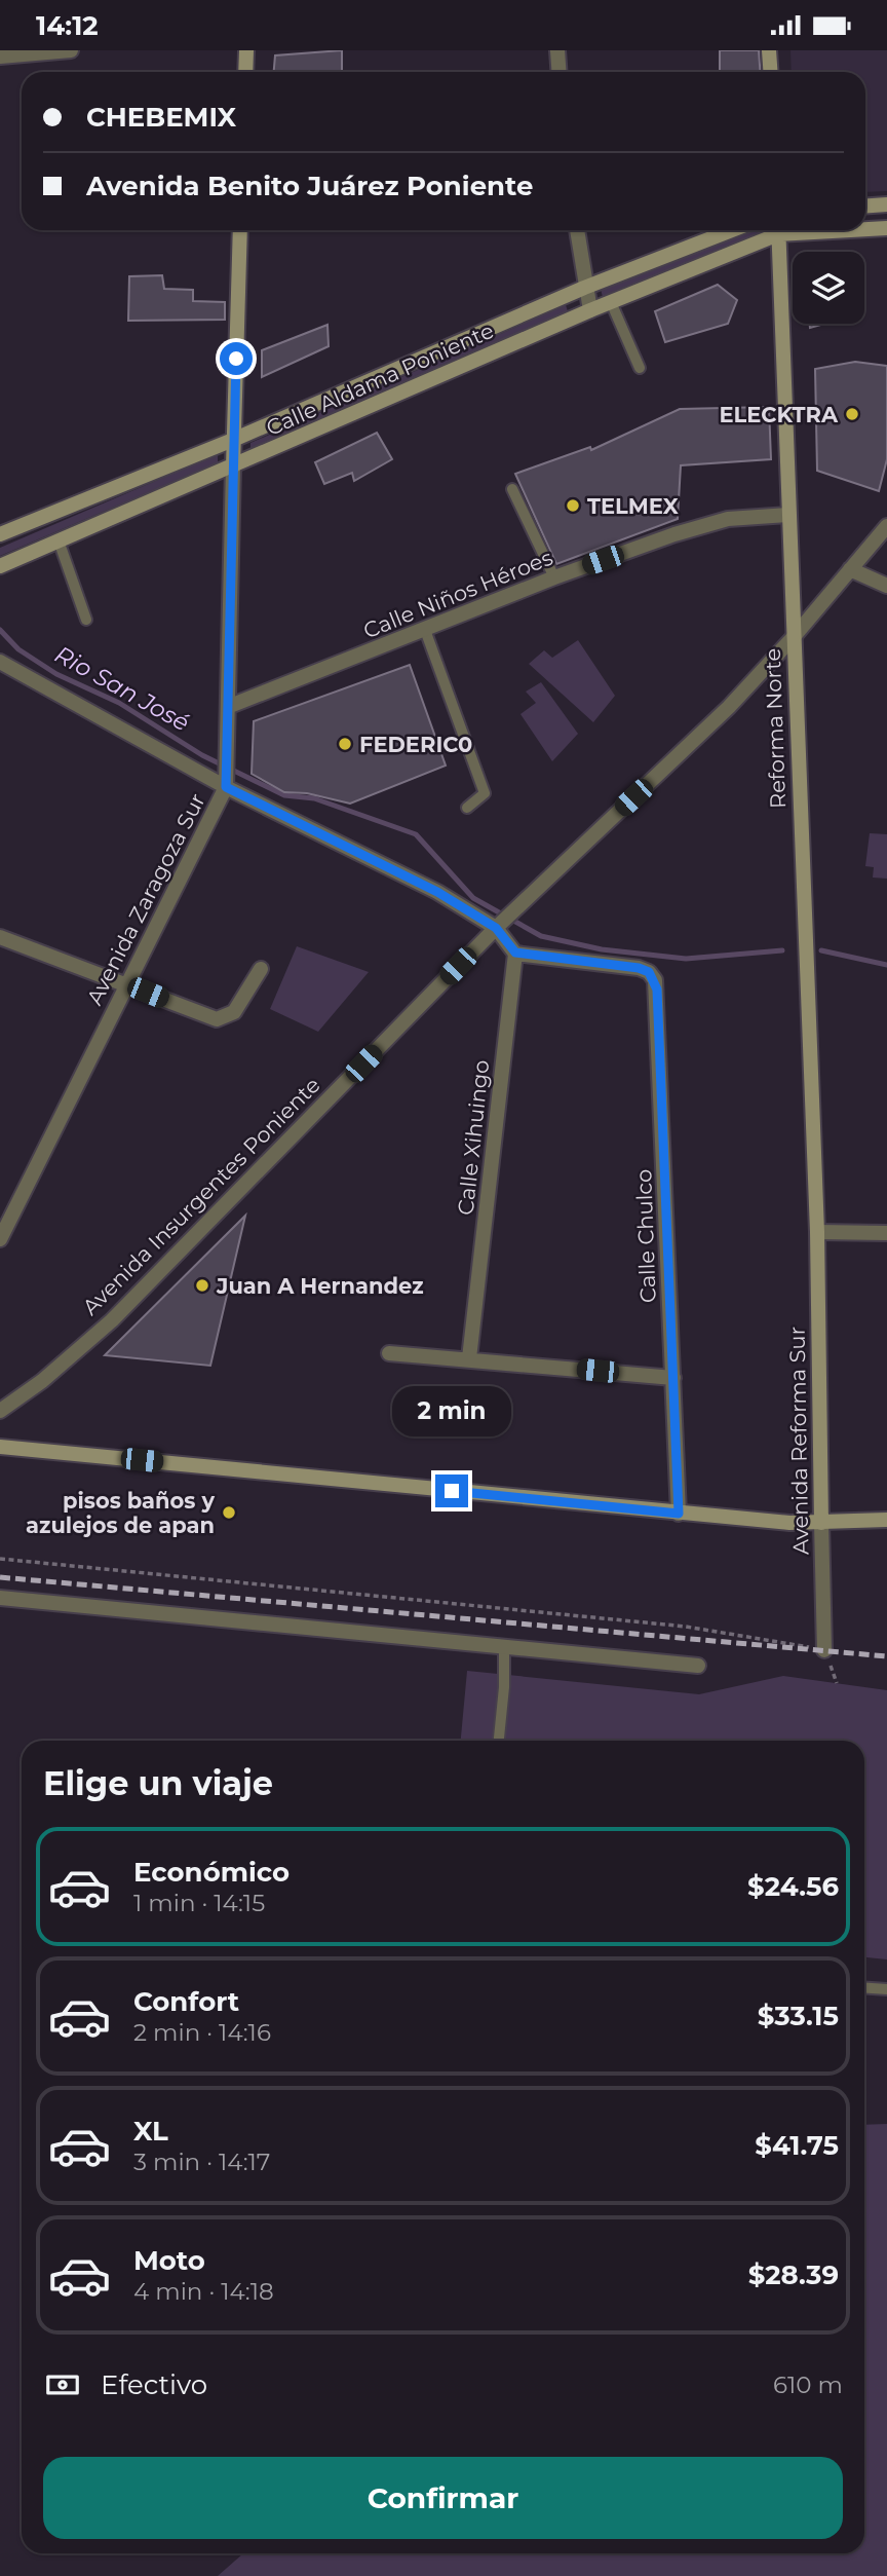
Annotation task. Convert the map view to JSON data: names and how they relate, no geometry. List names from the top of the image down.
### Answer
{
  "streets": {
    "main road": ["Calle Aldama Poniente", "Reforma Norte", "Avenida Reforma Sur"],
    "street": [
      "Calle Niños Héroes",
      "Avenida Zaragoza Sur",
      "Calle Xihuingo",
      "Avenida Insurgentes Poniente",
      "Calle Chulco"
    ]
  },
  "crossings": [
    ["Calle Aldama Poniente", "Avenida Zaragoza Sur"],
    ["Calle Niños Héroes", "Reforma Norte"],
    ["Calle Niños Héroes", "Avenida Zaragoza Sur"],
    ["Reforma Norte", "Avenida Insurgentes Poniente"],
    ["Reforma Norte", "Avenida Reforma Sur"],
    ["Calle Xihuingo", "Calle Chulco"]
  ],
  "water": ["Rio San José"],
  "places": [
    "ELECKTRA",
    "TELMEX",
    "FEDERIC0",
    "Juan A Hernandez",
    "pisos baños y azulejos de apan"
  ],
  "page": {
    "status": "14:12",
    "banner": ["CHEBEMIX", "Avenida Benito Juárez Poniente"],
    "bubble": "2 min",
    "heading": "Elige un viaje",
    "list": [
      {
        "name": "Económico",
        "note": "1 min · 14:15",
        "value": "$24.56"
      },
      {
        "name": "Confort",
        "note": "2 min · 14:16",
        "value": "$33.15"
      },
      {
        "name": "XL",
        "note": "3 min · 14:17",
        "value": "$41.75"
      },
      {
        "name": "Moto",
        "note": "4 min · 14:18",
        "value": "$28.39"
      }
    ],
    "pay": ["Efectivo", "610 m"],
    "buttons": "Confirmar"
  }
}
